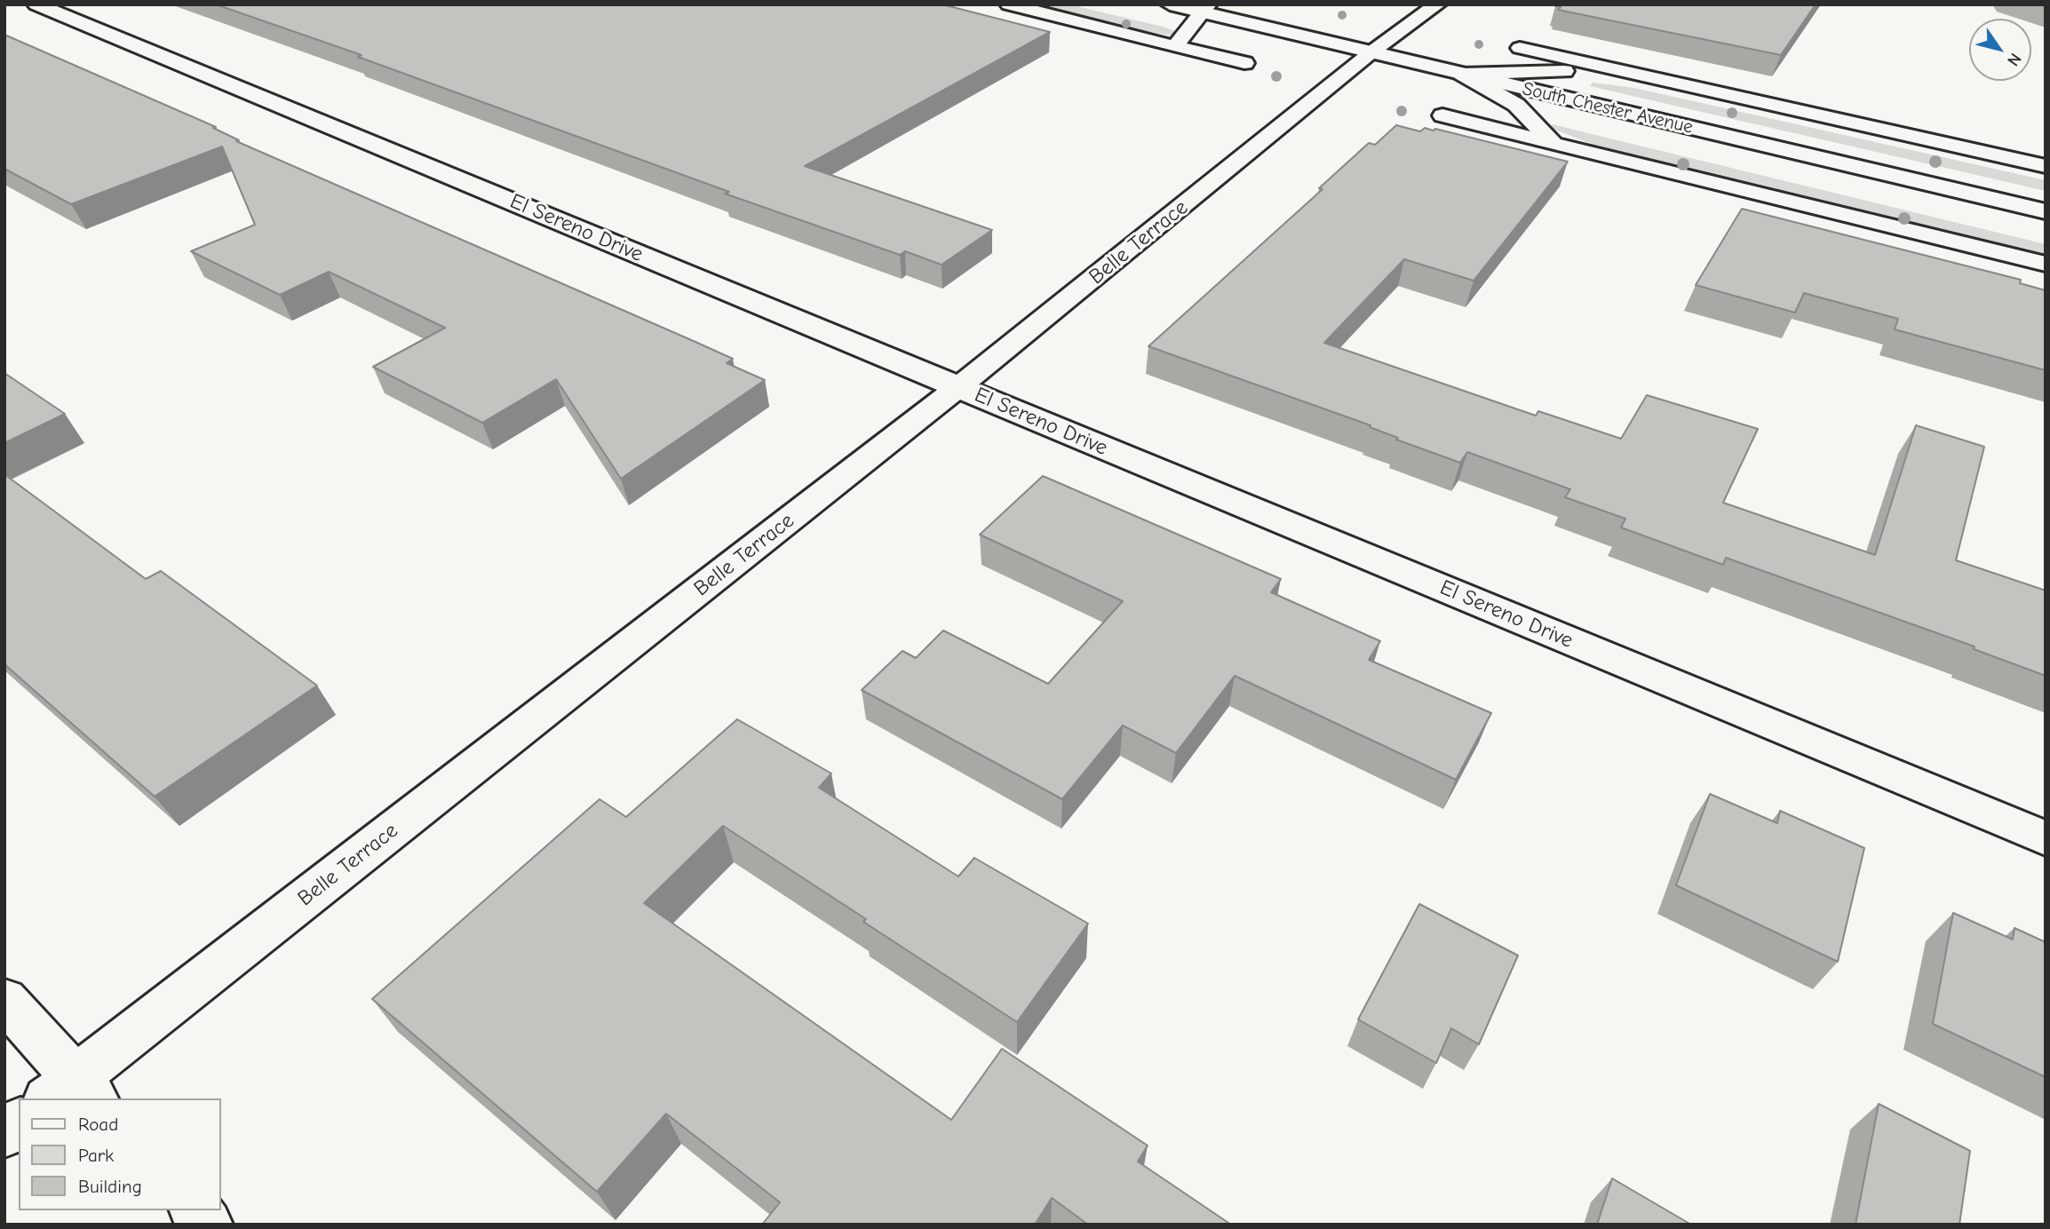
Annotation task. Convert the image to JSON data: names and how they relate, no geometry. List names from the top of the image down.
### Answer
{
  "streets": {
    "street": ["South Chester Avenue", "El Sereno Drive", "Belle Terrace"]
  },
  "crossings": [
    ["South Chester Avenue", "Belle Terrace"],
    ["El Sereno Drive", "Belle Terrace"]
  ],
  "legend": ["Road", "Park", "Building"],
  "north": "bottom right"
}
